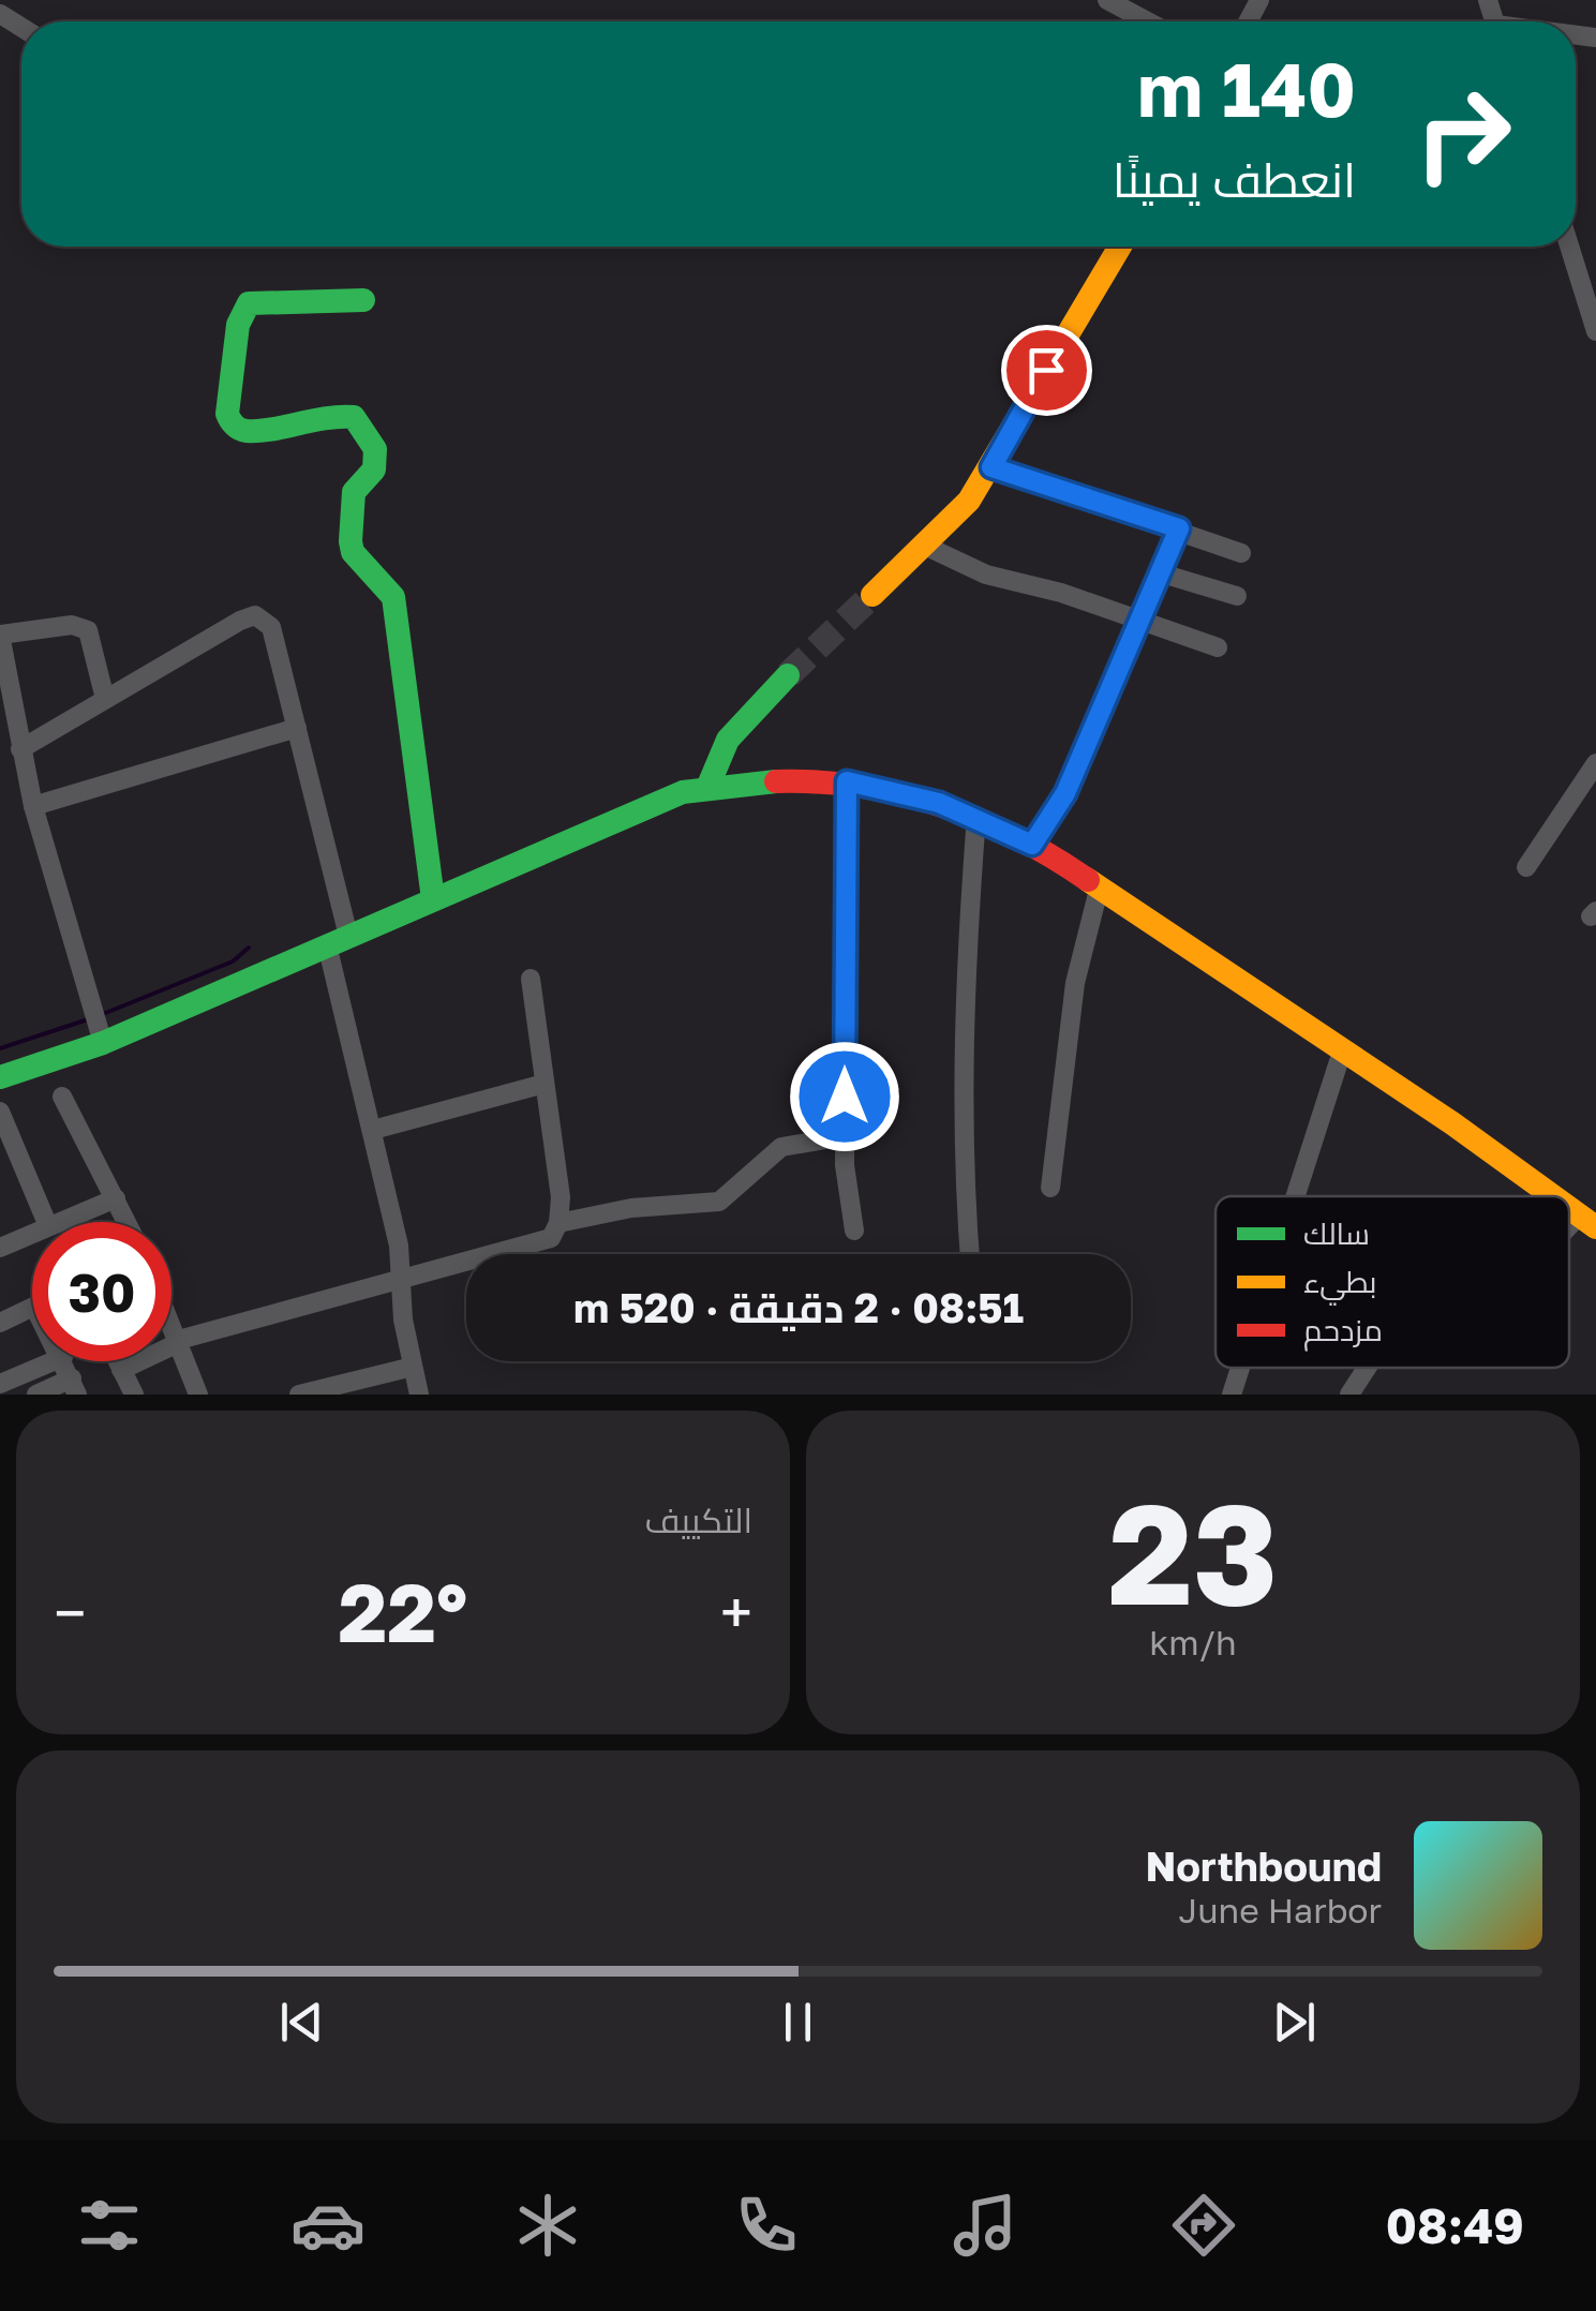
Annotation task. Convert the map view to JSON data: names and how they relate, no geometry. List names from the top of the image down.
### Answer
{
  "legend": ["سالك", "بطيء", "مزدحم"],
  "page": {
    "turn": ["140 m", "انعطف يمينًا"],
    "limit": "30",
    "trip": "08:51 · 2 دقيقة · 520 m",
    "tile": [
      ["23", "km/h"],
      "التكييف"
    ],
    "heat": ["−", "22°", "+"],
    "song": ["Northbound", "June Harbor"],
    "tabs": "08:49"
  }
}
